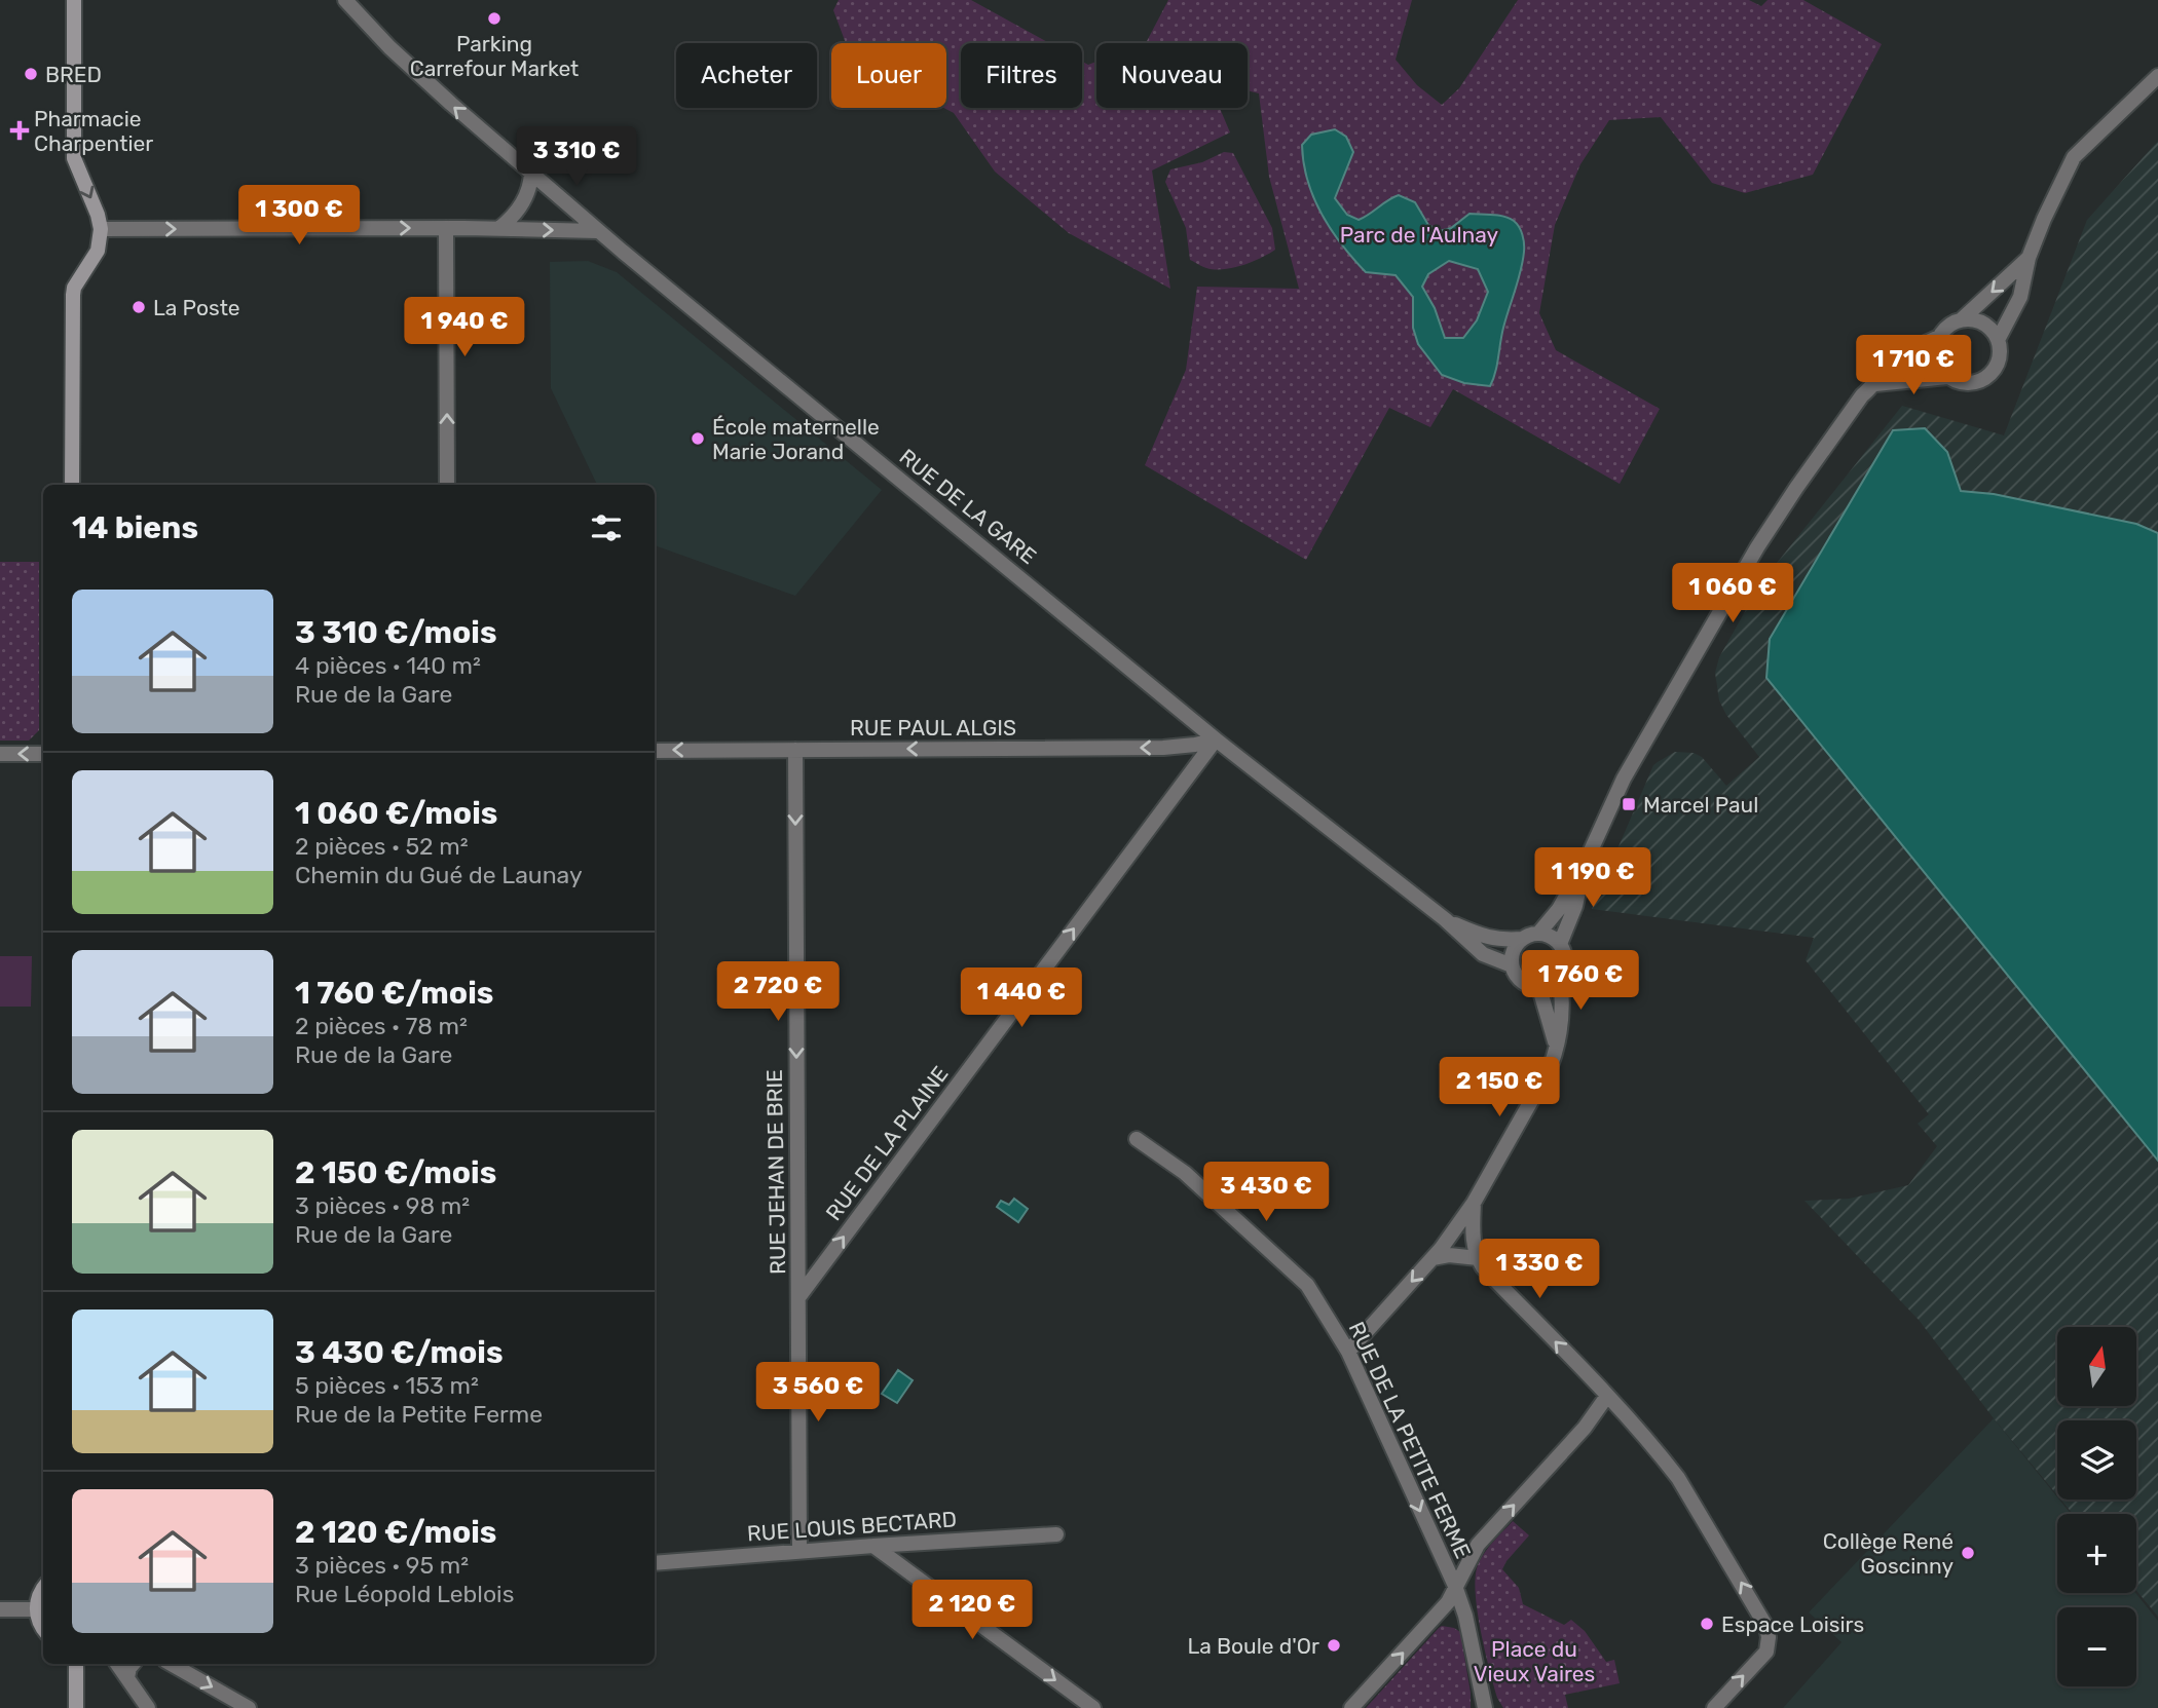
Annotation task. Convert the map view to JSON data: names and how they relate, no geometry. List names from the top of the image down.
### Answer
{
  "streets": {
    "street": [
      "RUE DE LA GARE",
      "RUE PAUL ALGIS",
      "RUE DE LA PLAINE",
      "RUE JEHAN DE BRIE",
      "RUE DE LA PETITE FERME",
      "RUE LOUIS BECTARD"
    ]
  },
  "crossings": [
    ["RUE DE LA GARE", "RUE PAUL ALGIS"],
    ["RUE DE LA GARE", "RUE DE LA PLAINE"],
    ["RUE PAUL ALGIS", "RUE DE LA PLAINE"],
    ["RUE PAUL ALGIS", "RUE JEHAN DE BRIE"],
    ["RUE DE LA PLAINE", "RUE JEHAN DE BRIE"],
    ["RUE JEHAN DE BRIE", "RUE LOUIS BECTARD"]
  ],
  "one_way": [
    "RUE PAUL ALGIS",
    "RUE DE LA PLAINE",
    "RUE JEHAN DE BRIE",
    "RUE DE LA PETITE FERME"
  ],
  "parks": ["Parc de l'Aulnay", "Place du Vieux Vaires"],
  "places": {
    "other": [
      "Parking Carrefour Market",
      "BRED",
      "La Poste",
      "École maternelle Marie Jorand",
      "Collège René Goscinny",
      "Espace Loisirs",
      "La Boule d'Or"
    ],
    "health": ["Pharmacie Charpentier"],
    "transit": ["Marcel Paul"]
  },
  "north": "top",
  "page": {
    "chip": [
      "Acheter",
      "Louer",
      "Filtres",
      "Nouveau"
    ],
    "price": [
      "3 310 €",
      "1 300 €",
      "1 940 €",
      "1 710 €",
      "1 060 €",
      "1 190 €",
      "1 760 €",
      "2 720 €",
      "1 440 €",
      "2 150 €",
      "3 430 €",
      "1 330 €",
      "3 560 €",
      "2 120 €"
    ],
    "heading": "14 biens",
    "list": [
      {
        "name": "3 310 €/mois",
        "note": "4 pièces · 140 m² · Rue de la Gare"
      },
      {
        "name": "1 060 €/mois",
        "note": "2 pièces · 52 m² · Chemin du Gué de Launay"
      },
      {
        "name": "1 760 €/mois",
        "note": "2 pièces · 78 m² · Rue de la Gare"
      },
      {
        "name": "2 150 €/mois",
        "note": "3 pièces · 98 m² · Rue de la Gare"
      },
      {
        "name": "3 430 €/mois",
        "note": "5 pièces · 153 m² · Rue de la Petite Ferme"
      },
      {
        "name": "2 120 €/mois",
        "note": "3 pièces · 95 m² · Rue Léopold Leblois"
      }
    ],
    "map_buttons": ["+", "−"]
  }
}
